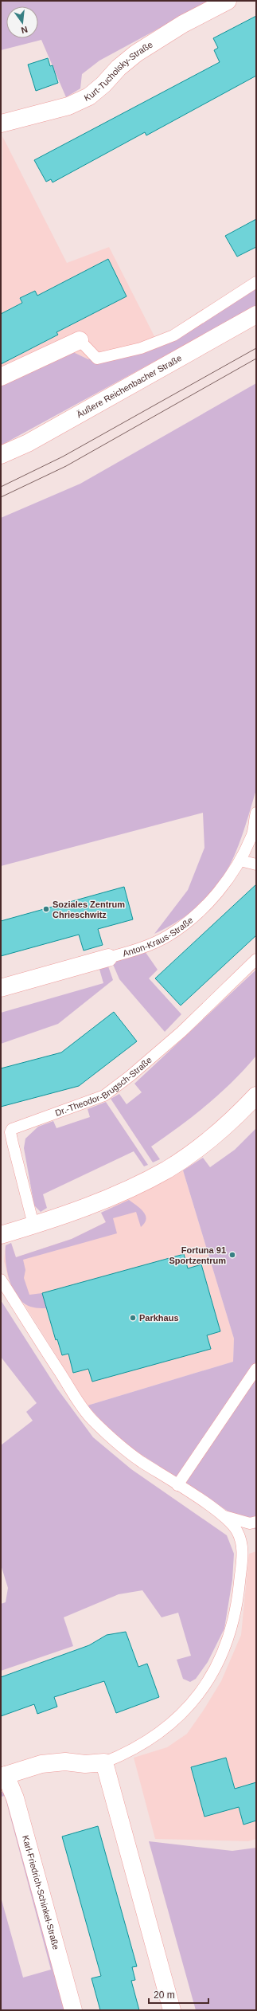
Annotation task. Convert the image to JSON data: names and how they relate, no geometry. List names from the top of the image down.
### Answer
{
  "streets": {
    "street": [
      "Kurt-Tucholsky-Straße",
      "Äußere Reichenbacher Straße",
      "Anton-Kraus-Straße",
      "Karl-Friedrich-Schinkel-Straße"
    ],
    "lane": ["Dr.-Theodor-Brugsch-Straße"]
  },
  "places": ["Soziales Zentrum Chrieschwitz", "Fortuna 91 Sportzentrum", "Parkhaus"],
  "scale_bar": "20 m",
  "north": "bottom"
}
